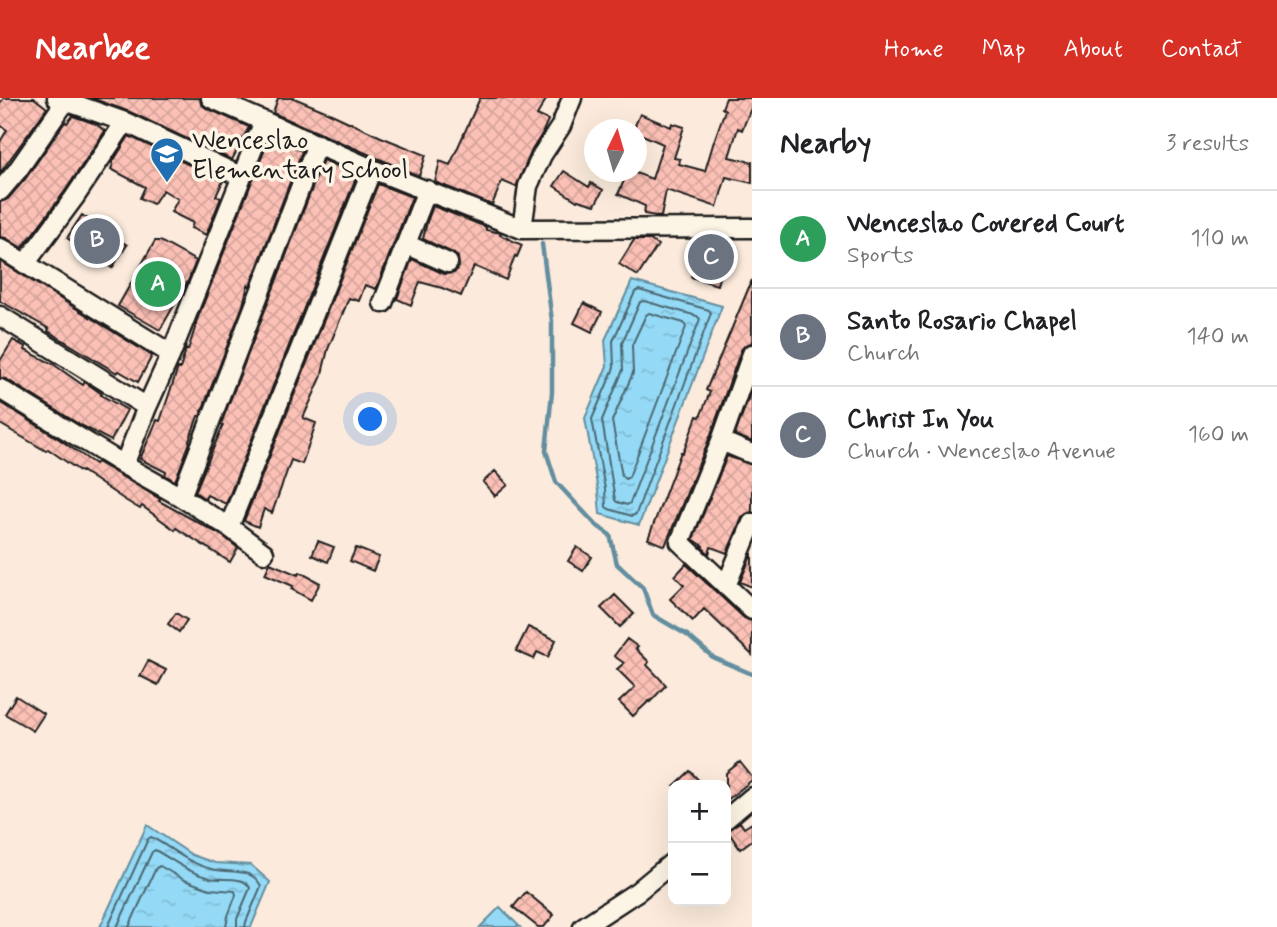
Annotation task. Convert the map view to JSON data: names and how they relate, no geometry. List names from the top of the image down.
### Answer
{
  "places": {
    "school or university": ["Wenceslao Elementary School"]
  },
  "north": "top",
  "page": {
    "header": "Nearbee",
    "nav": [
      "Home",
      "Map",
      "About",
      "Contact"
    ],
    "heading": ["Nearby", "3 results"],
    "list": [
      {
        "mark": "A",
        "name": "Wenceslao Covered Court",
        "note": "Sports",
        "value": "110 m"
      },
      {
        "mark": "B",
        "name": "Santo Rosario Chapel",
        "note": "Church",
        "value": "140 m"
      },
      {
        "mark": "C",
        "name": "Christ In You",
        "note": "Church · Wenceslao Avenue",
        "value": "160 m"
      }
    ],
    "pins": ["B", "C", "A"],
    "map_buttons": ["+", "−"]
  }
}
